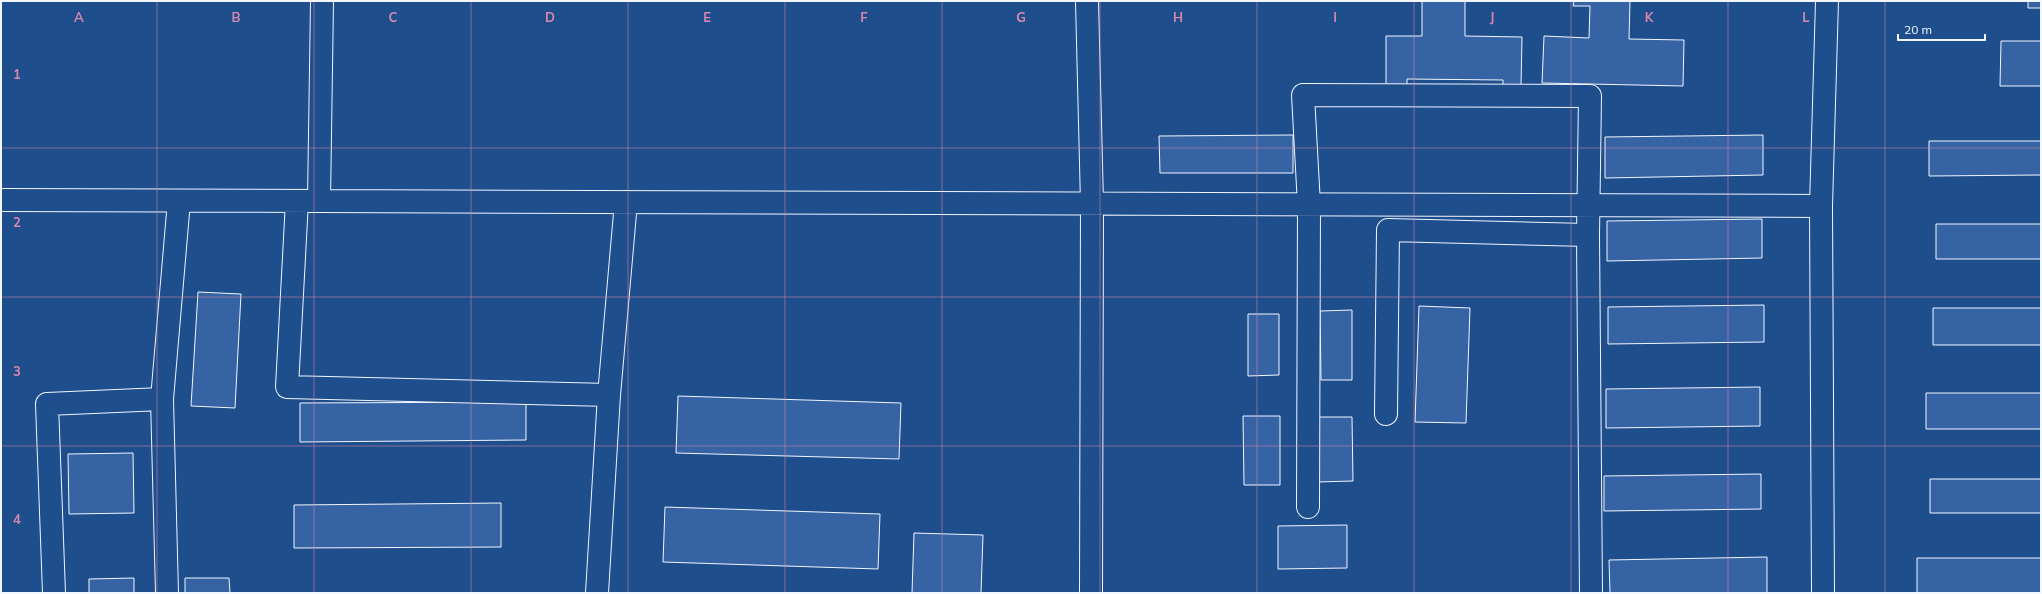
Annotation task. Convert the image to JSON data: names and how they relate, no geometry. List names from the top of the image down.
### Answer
{
  "scale_bar": "20 m",
  "grid": {
    "columns": [
      "A",
      "B",
      "C",
      "D",
      "E",
      "F",
      "G",
      "H",
      "I",
      "J",
      "K",
      "L"
    ],
    "rows": [
      "1",
      "2",
      "3",
      "4"
    ]
  }
}
